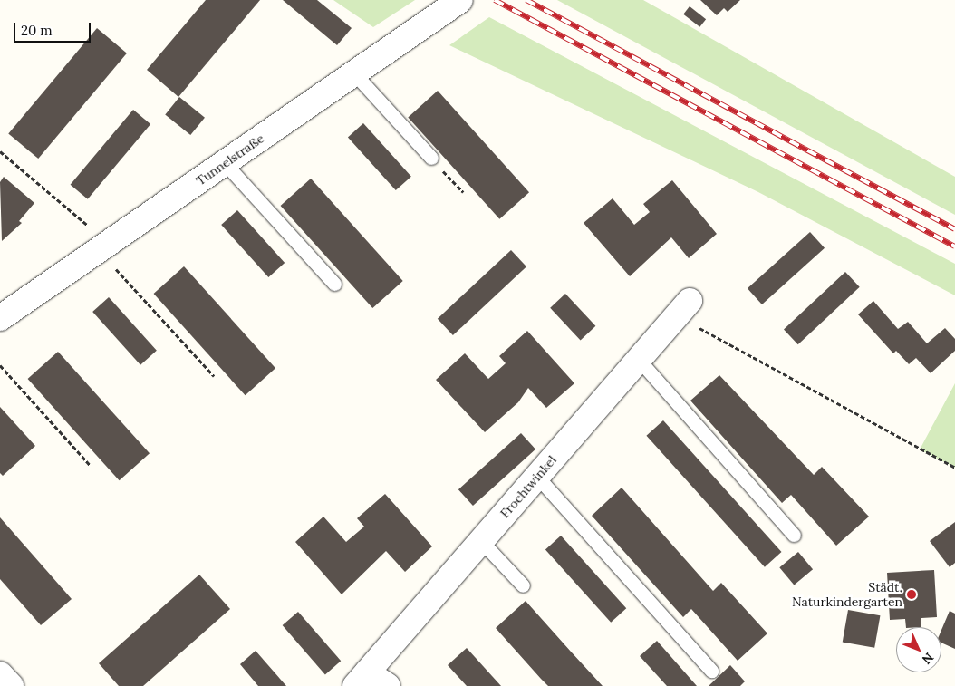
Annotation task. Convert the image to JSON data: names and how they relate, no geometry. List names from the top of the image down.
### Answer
{
  "streets": {
    "street": ["Tunnelstraße", "Frochtwinkel"]
  },
  "places": ["Städt. Naturkindergarten"],
  "scale_bar": "20 m",
  "north": "bottom right"
}
